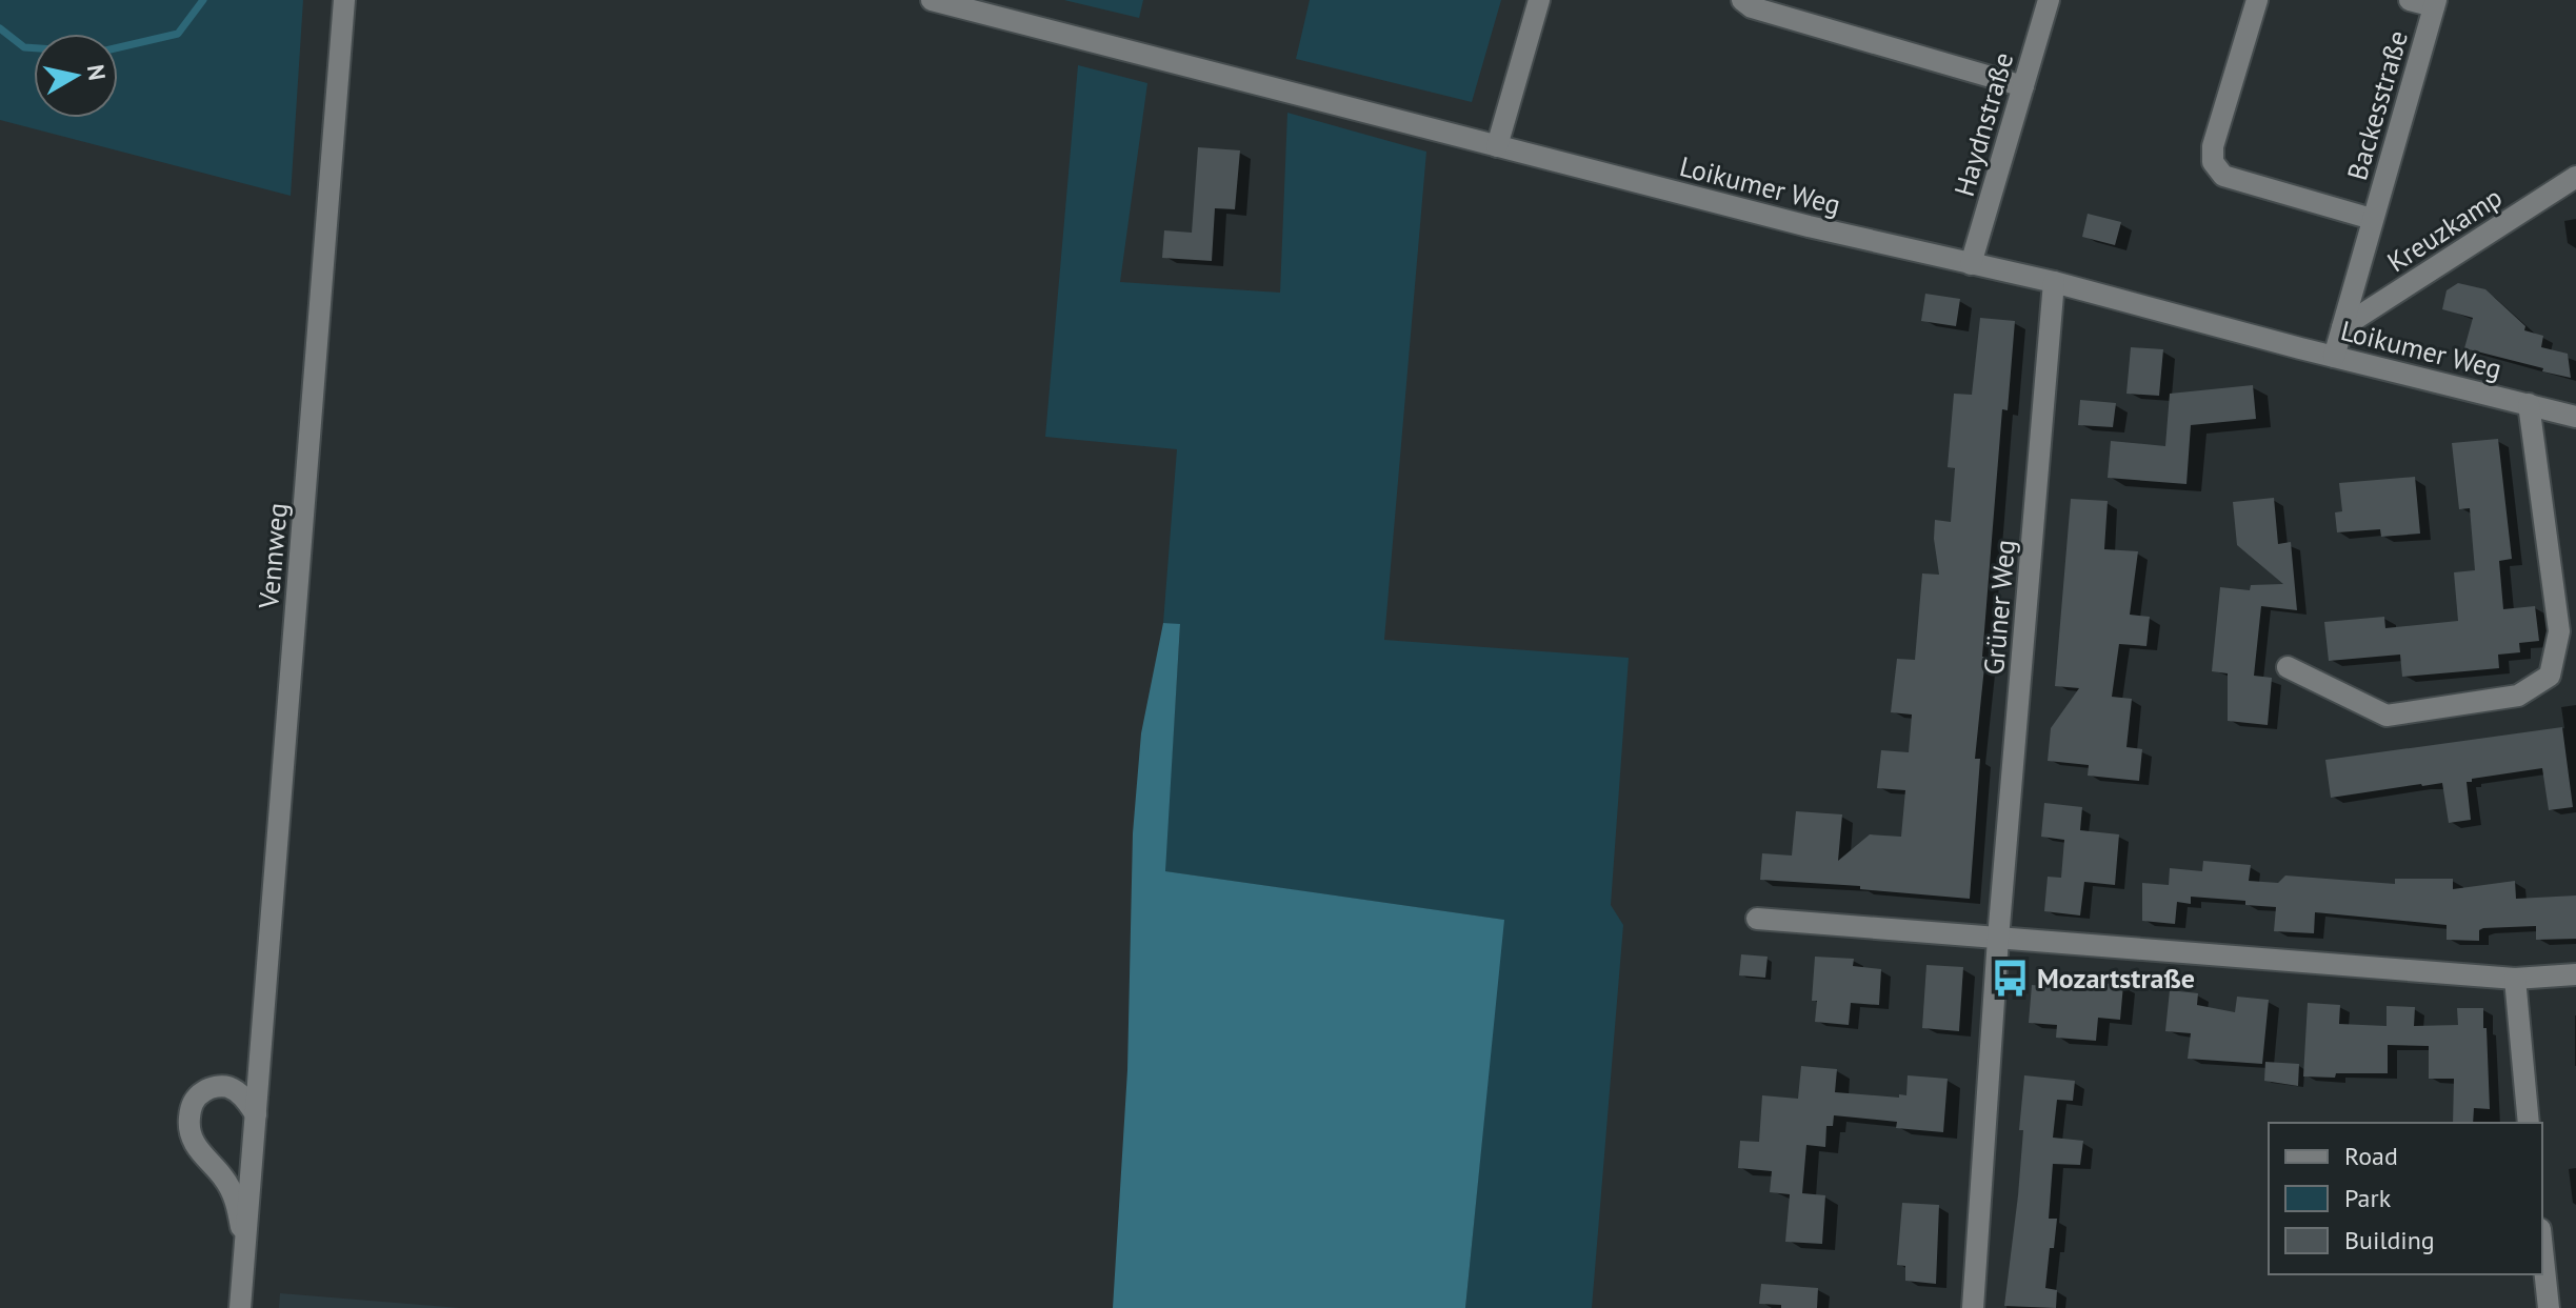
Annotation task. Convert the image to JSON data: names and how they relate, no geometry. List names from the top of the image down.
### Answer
{
  "streets": {
    "street": [
      "Backesstraße",
      "Haydnstraße",
      "Loikumer Weg",
      "Kreuzkamp",
      "Vennweg",
      "Grüner Weg"
    ]
  },
  "crossings": [
    ["Backesstraße", "Loikumer Weg"],
    ["Backesstraße", "Kreuzkamp"],
    ["Haydnstraße", "Loikumer Weg"],
    ["Loikumer Weg", "Grüner Weg"]
  ],
  "places": {
    "bus stop": ["Mozartstraße"]
  },
  "legend": ["Road", "Park", "Building"],
  "north": "right"
}
